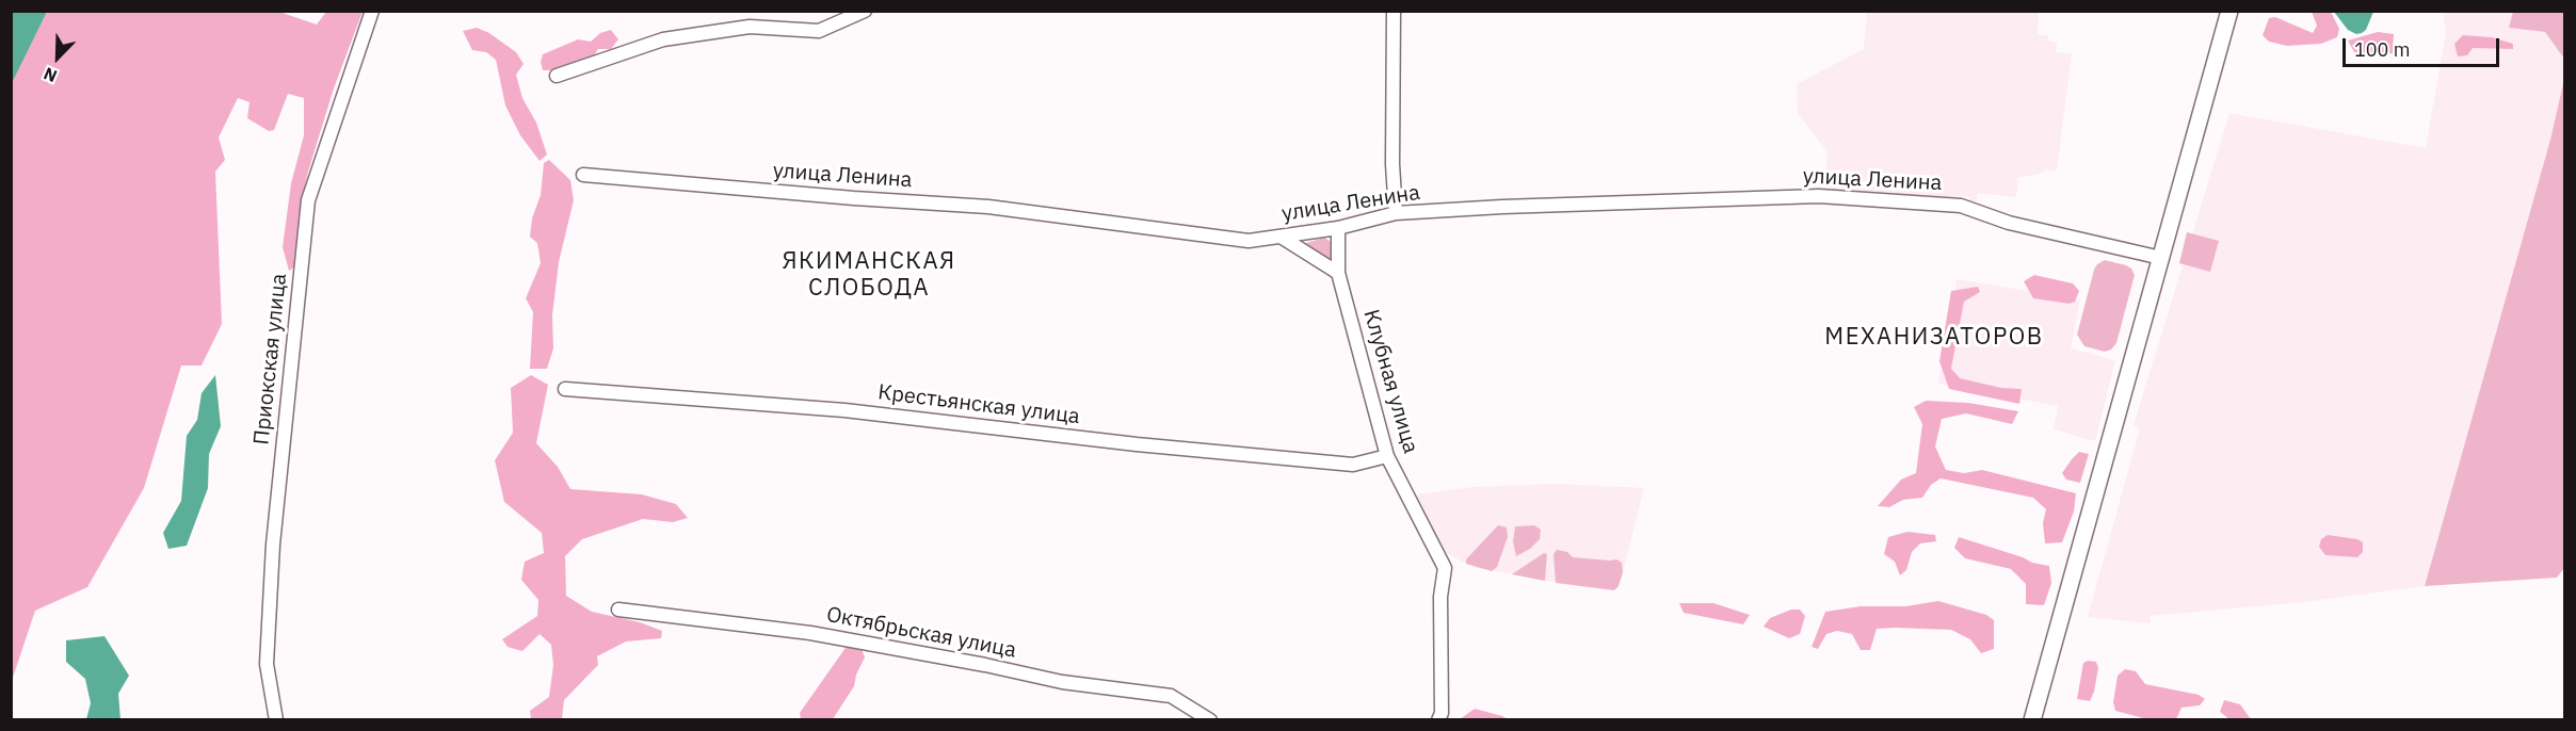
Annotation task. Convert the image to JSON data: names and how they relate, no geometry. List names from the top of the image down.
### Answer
{
  "streets": {
    "street": [
      "улица Ленина",
      "Приокская улица",
      "Клубная улица",
      "Крестьянская улица",
      "Октябрьская улица"
    ]
  },
  "crossings": [
    ["улица Ленина", "Клубная улица"],
    ["Клубная улица", "Крестьянская улица"]
  ],
  "districts": ["ЯКИМАНСКАЯ СЛОБОДА", "МЕХАНИЗАТОРОВ"],
  "scale_bar": "100 m",
  "north": "bottom left"
}
